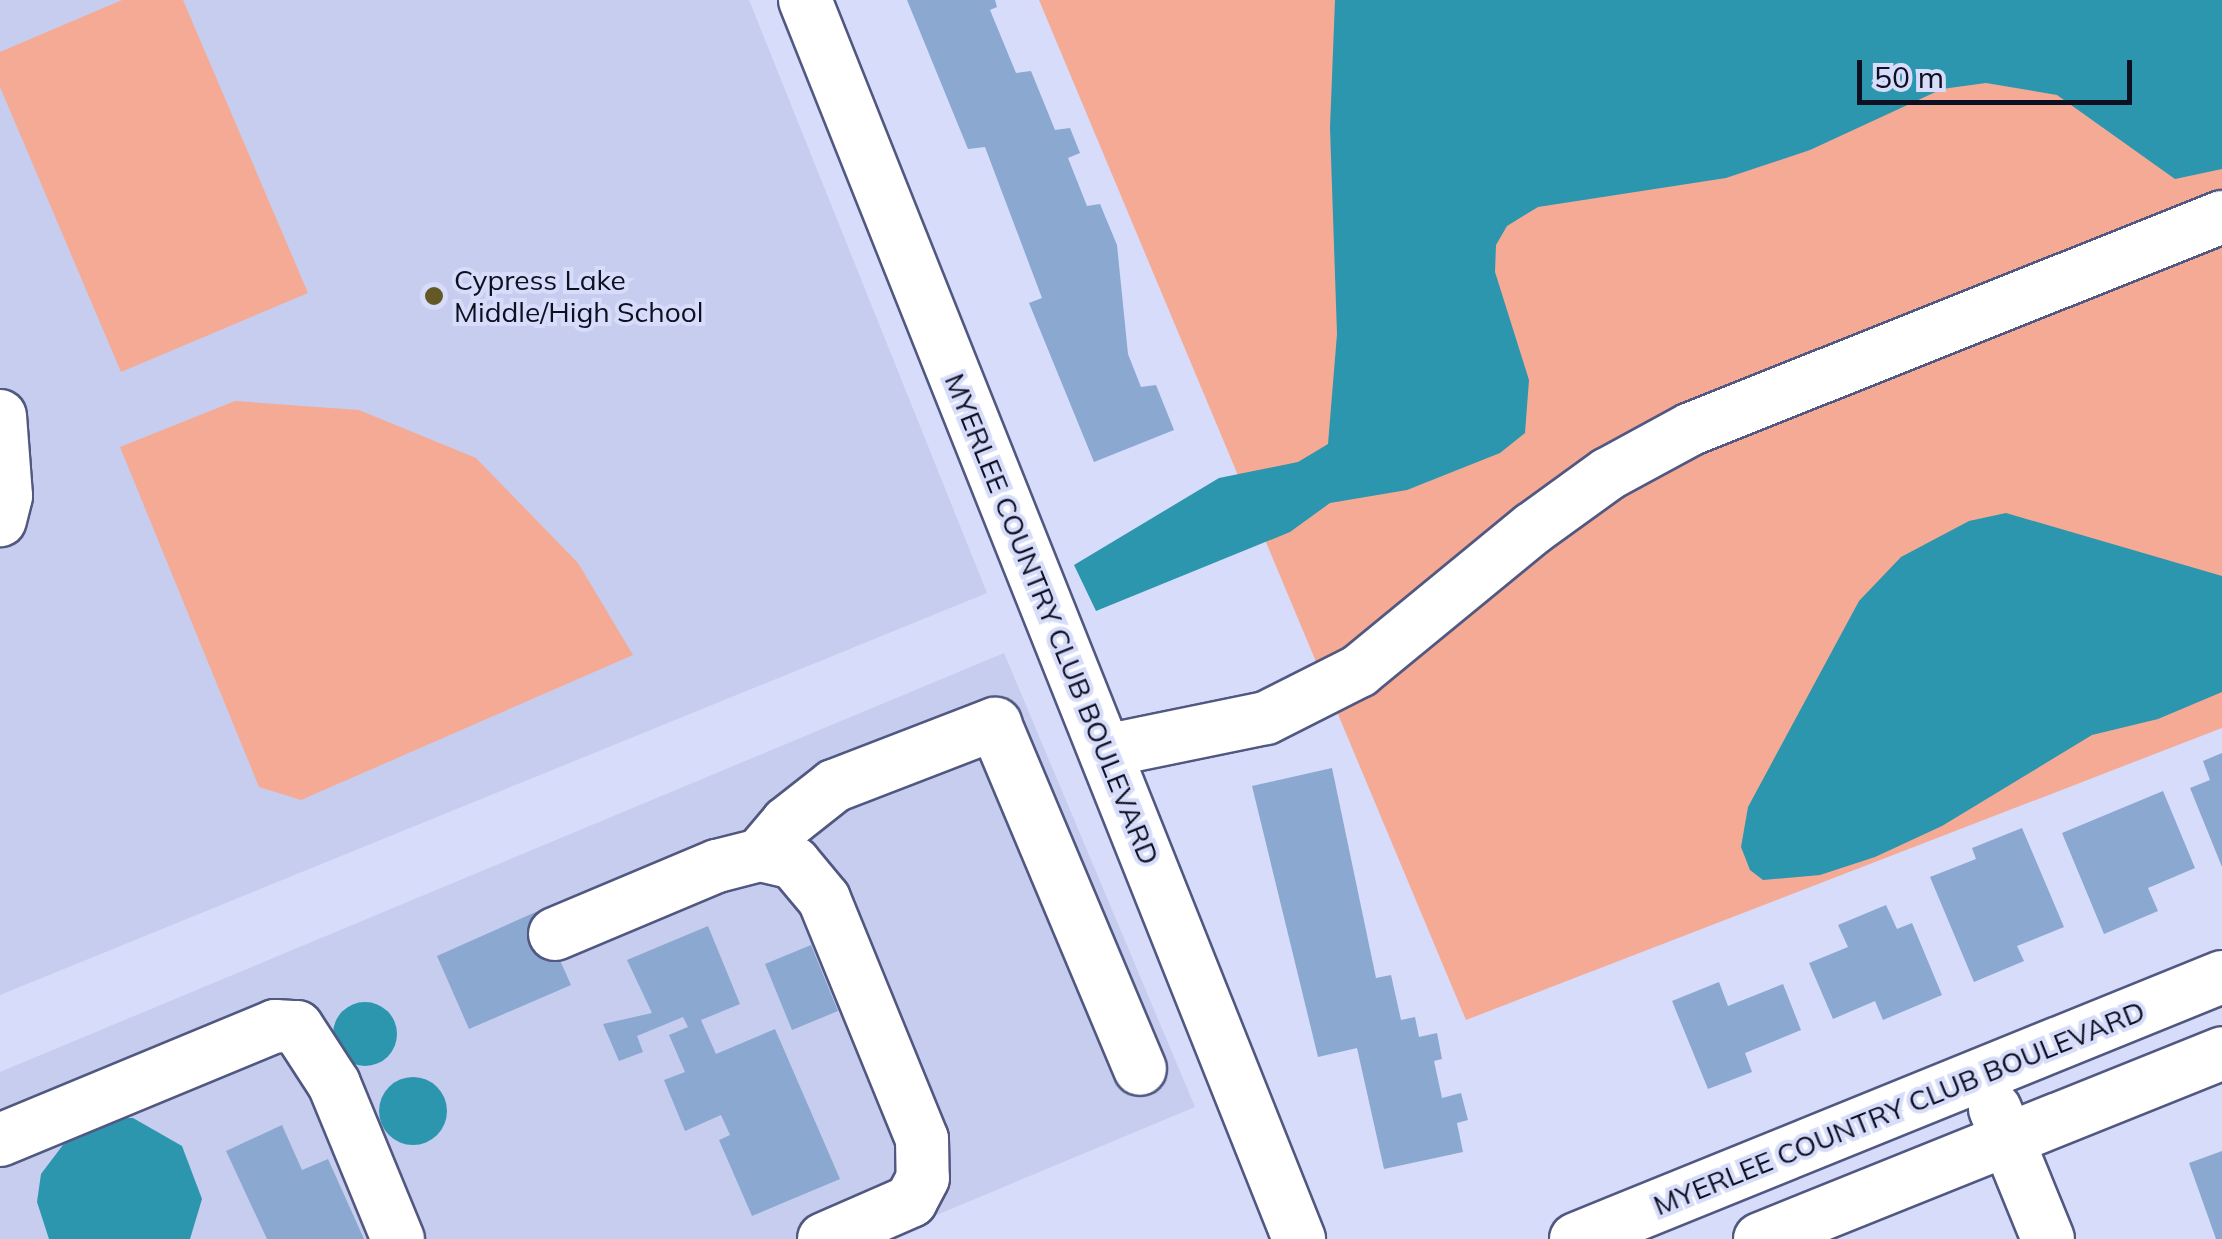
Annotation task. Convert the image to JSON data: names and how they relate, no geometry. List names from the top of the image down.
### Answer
{
  "streets": {
    "street": ["MYERLEE COUNTRY CLUB BOULEVARD"]
  },
  "places": ["Cypress Lake Middle/High School"],
  "scale_bar": "50 m"
}
